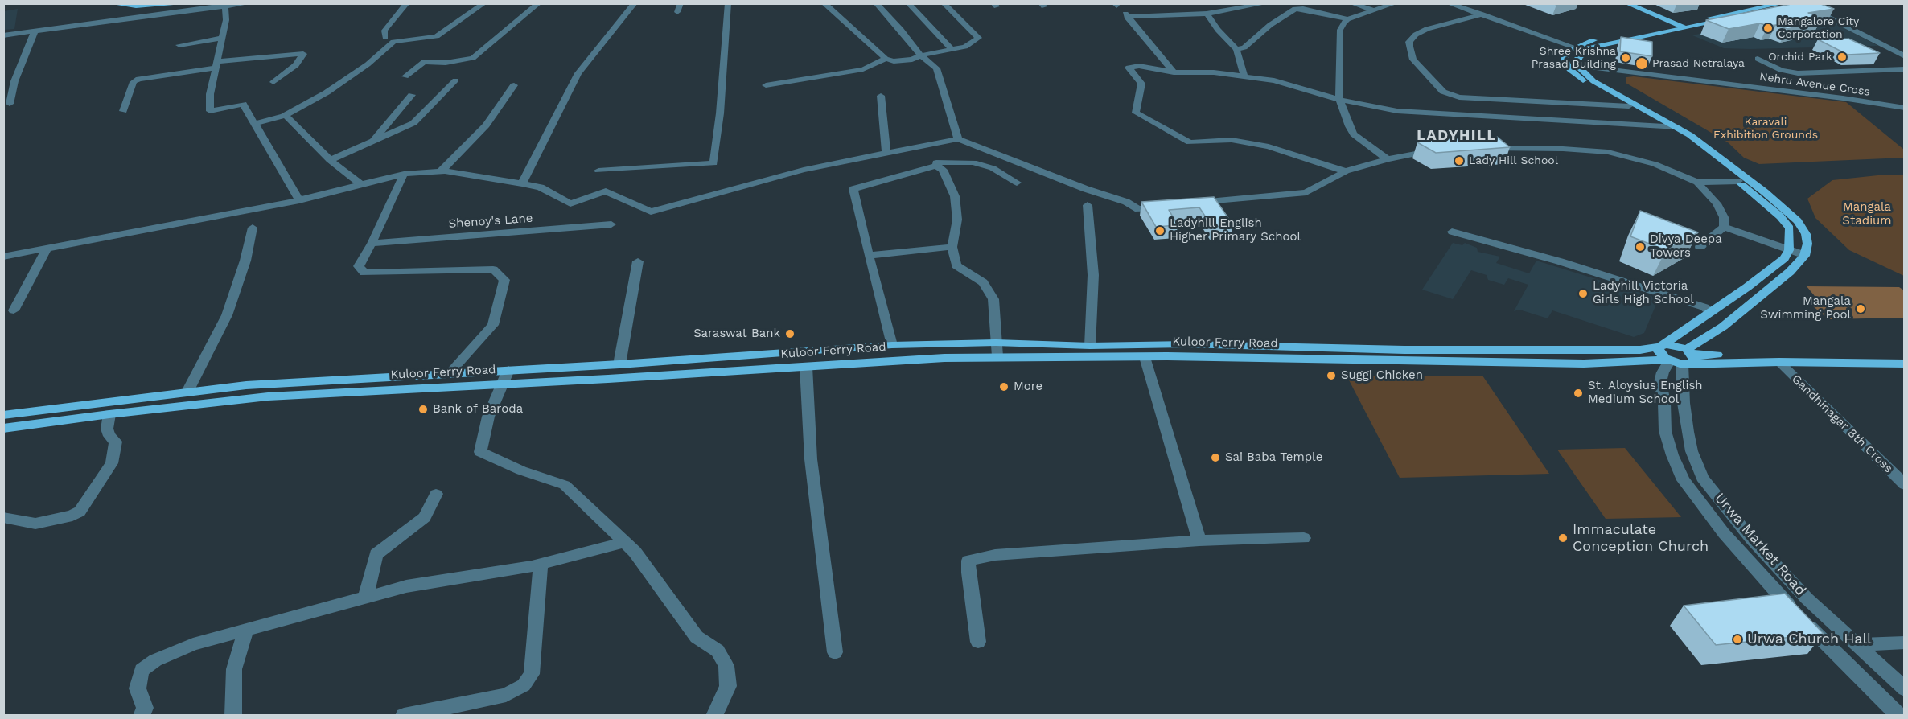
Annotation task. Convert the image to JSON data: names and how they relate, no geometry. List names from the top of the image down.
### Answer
{
  "streets": {
    "main road": ["Kuloor Ferry Road"],
    "street": [
      "Nehru Avenue Cross",
      "Shenoy's Lane",
      "Gandhinagar 8th Cross",
      "Urwa Market Road"
    ]
  },
  "crossings": [
    ["Kuloor Ferry Road", "Urwa Market Road"]
  ],
  "districts": ["LADYHILL"],
  "parks": ["Karavali Exhibition Grounds", "Mangala Stadium"],
  "places": [
    "Mangalore City Corporation",
    "Orchid Park",
    "Shree Krishna Prasad Building",
    "Prasad Netralaya",
    "Lady Hill School",
    "Ladyhill English Higher Primary School",
    "Divya Deepa Towers",
    "Ladyhill Victoria Girls High School",
    "Mangala Swimming Pool",
    "Saraswat Bank",
    "Suggi Chicken",
    "More",
    "St. Aloysius English Medium School",
    "Bank of Baroda",
    "Sai Baba Temple",
    "Immaculate Conception Church",
    "Urwa Church Hall"
  ]
}
